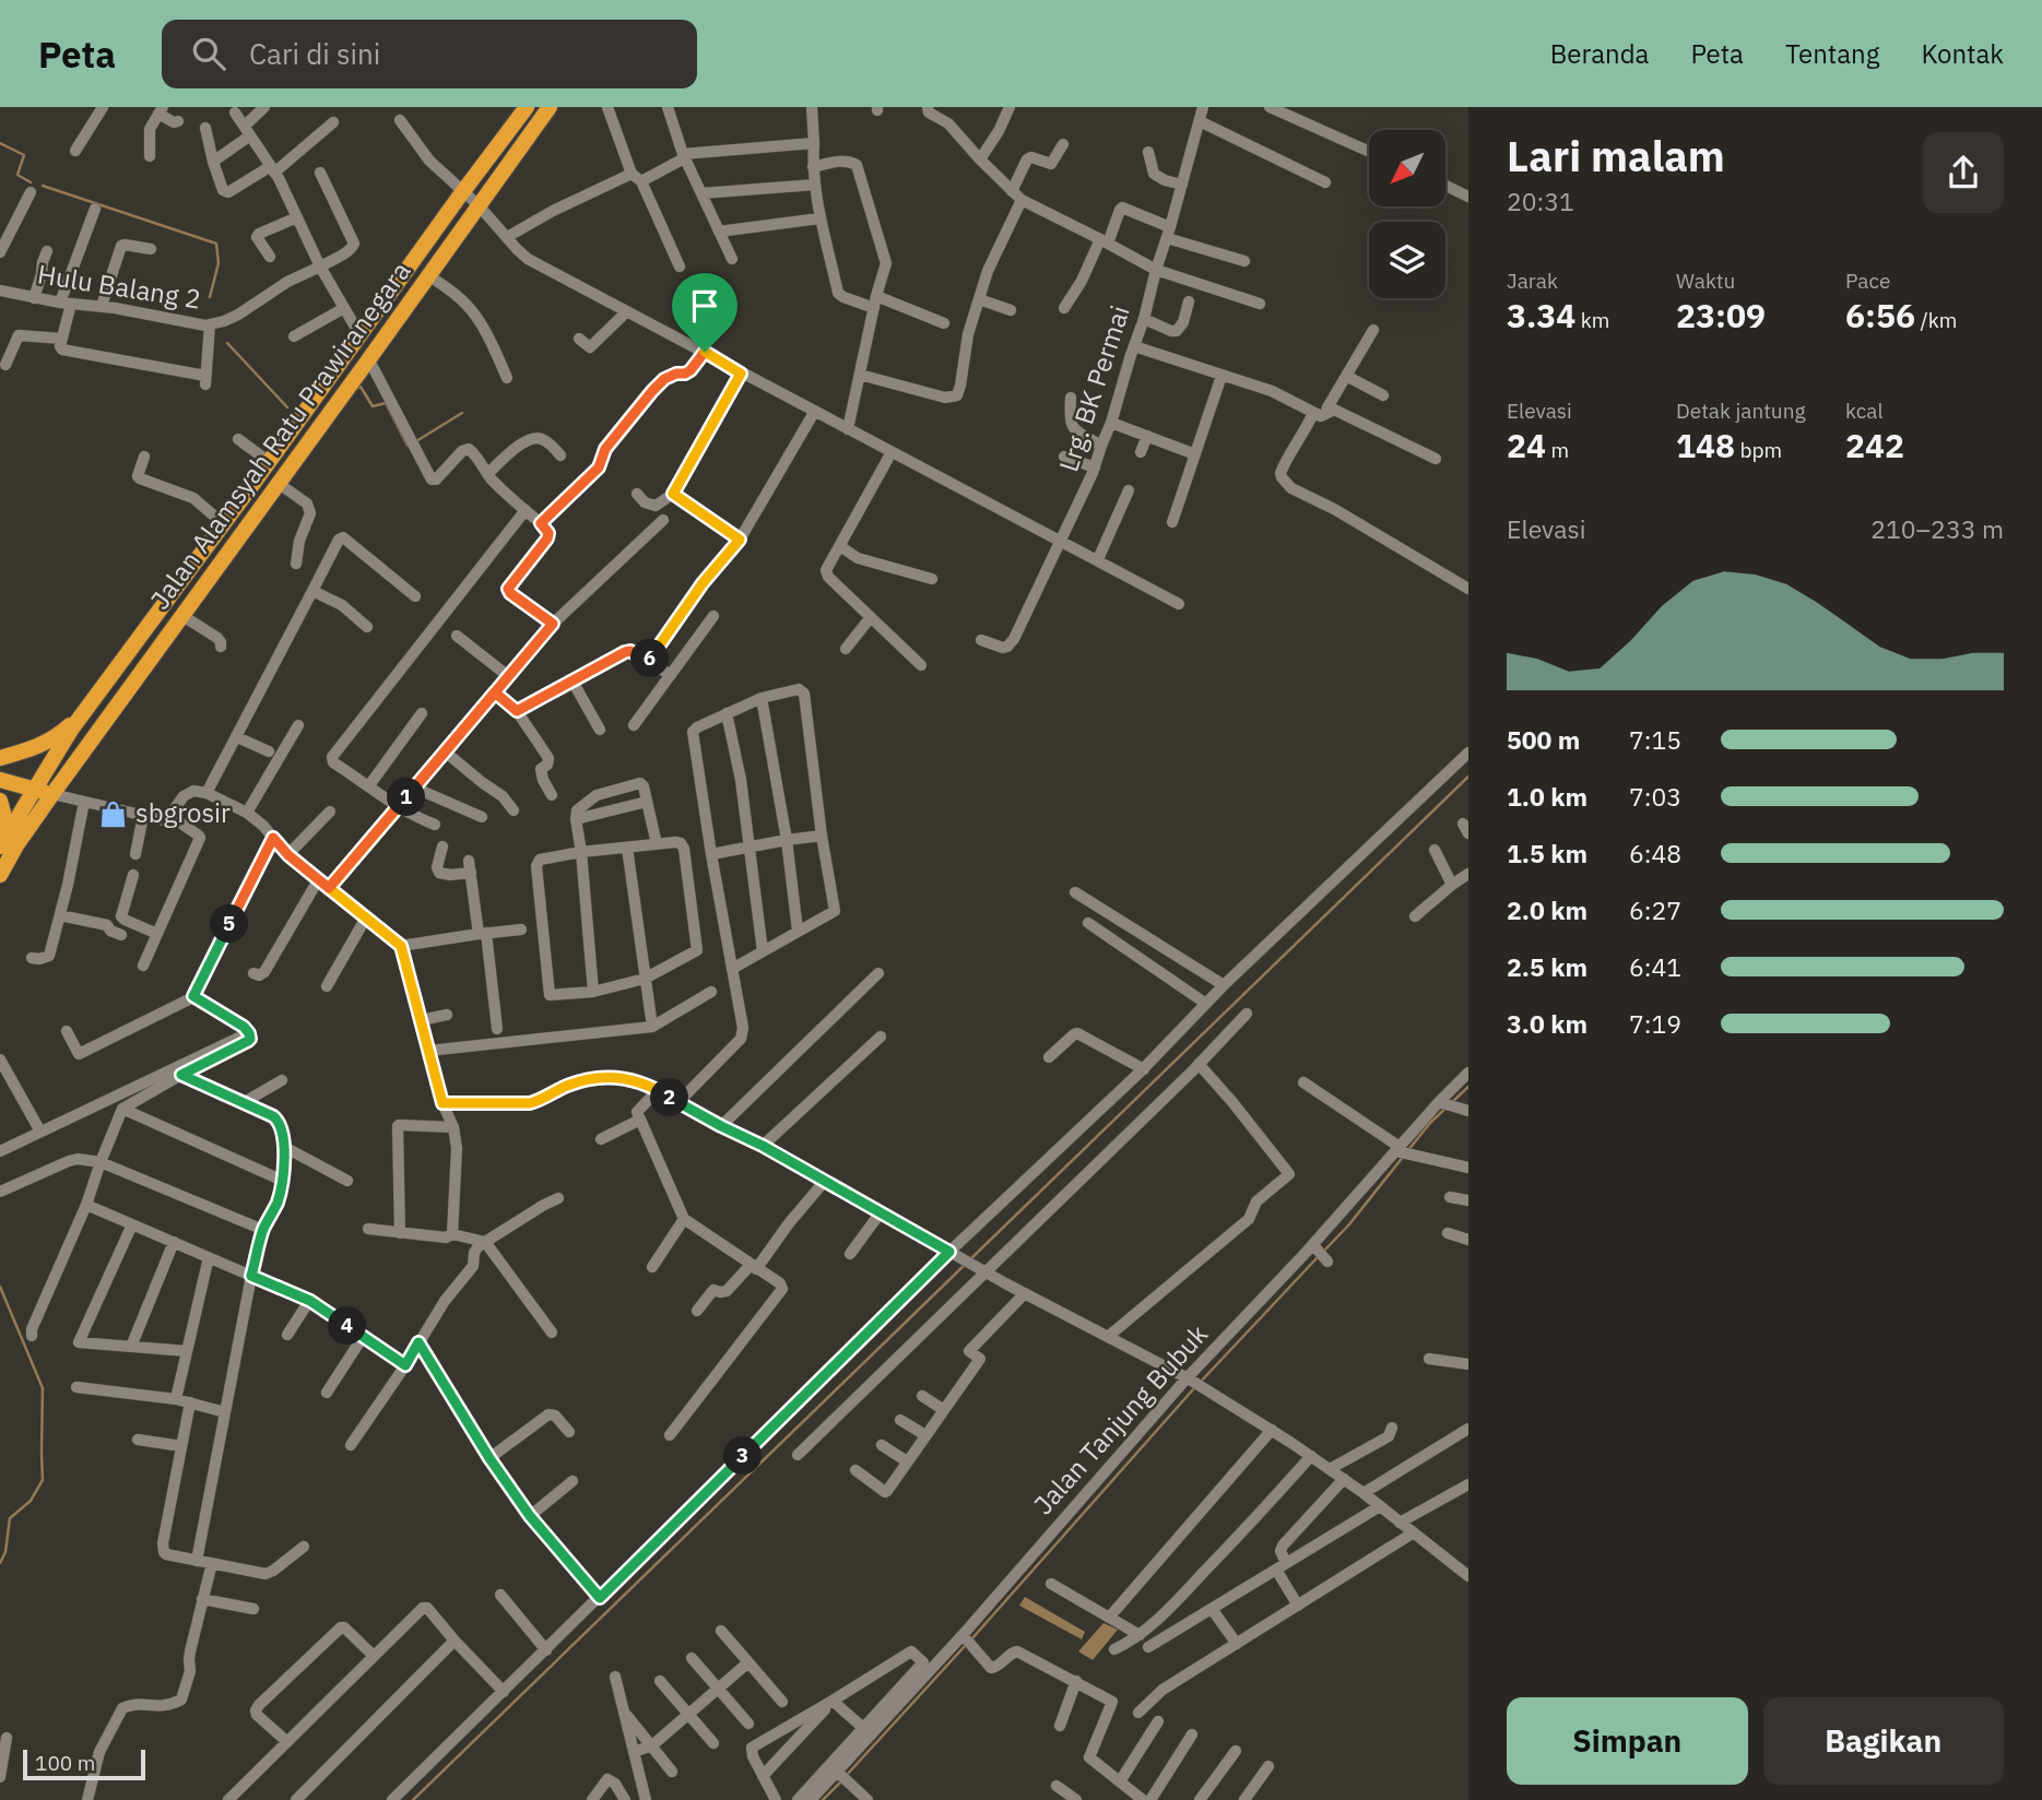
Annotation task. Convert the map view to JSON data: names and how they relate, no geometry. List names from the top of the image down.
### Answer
{
  "streets": {
    "highway": ["Jalan Alamsyah Ratu Prawiranegara"],
    "street": ["Hulu Balang 2", "Lrg. BK Permai", "Jalan Tanjung Bubuk"]
  },
  "places": {
    "shop": ["sbgrosir"]
  },
  "scale_bar": "100 m",
  "north": "bottom left",
  "page": {
    "header": "Peta",
    "search": "Cari di sini",
    "nav": [
      "Beranda",
      "Peta",
      "Tentang",
      "Kontak"
    ],
    "heading": ["Lari malam", "20:31"],
    "stats": [
      ["Jarak", "3.34 km"],
      ["Waktu", "23:09"],
      ["Pace", "6:56 /km"],
      ["Elevasi", "24 m"],
      ["Detak jantung", "148 bpm"],
      ["kcal", "242"]
    ],
    "chart": ["Elevasi", "210–233 m"],
    "pins": [
      "6",
      "1",
      "5",
      "2",
      "4",
      "3"
    ],
    "list": [
      {
        "name": "500 m",
        "note": "7:15"
      },
      {
        "name": "1.0 km",
        "note": "7:03"
      },
      {
        "name": "1.5 km",
        "note": "6:48"
      },
      {
        "name": "2.0 km",
        "note": "6:27"
      },
      {
        "name": "2.5 km",
        "note": "6:41"
      },
      {
        "name": "3.0 km",
        "note": "7:19"
      }
    ],
    "buttons": ["Simpan", "Bagikan"],
    "scale": "100 m"
  }
}
